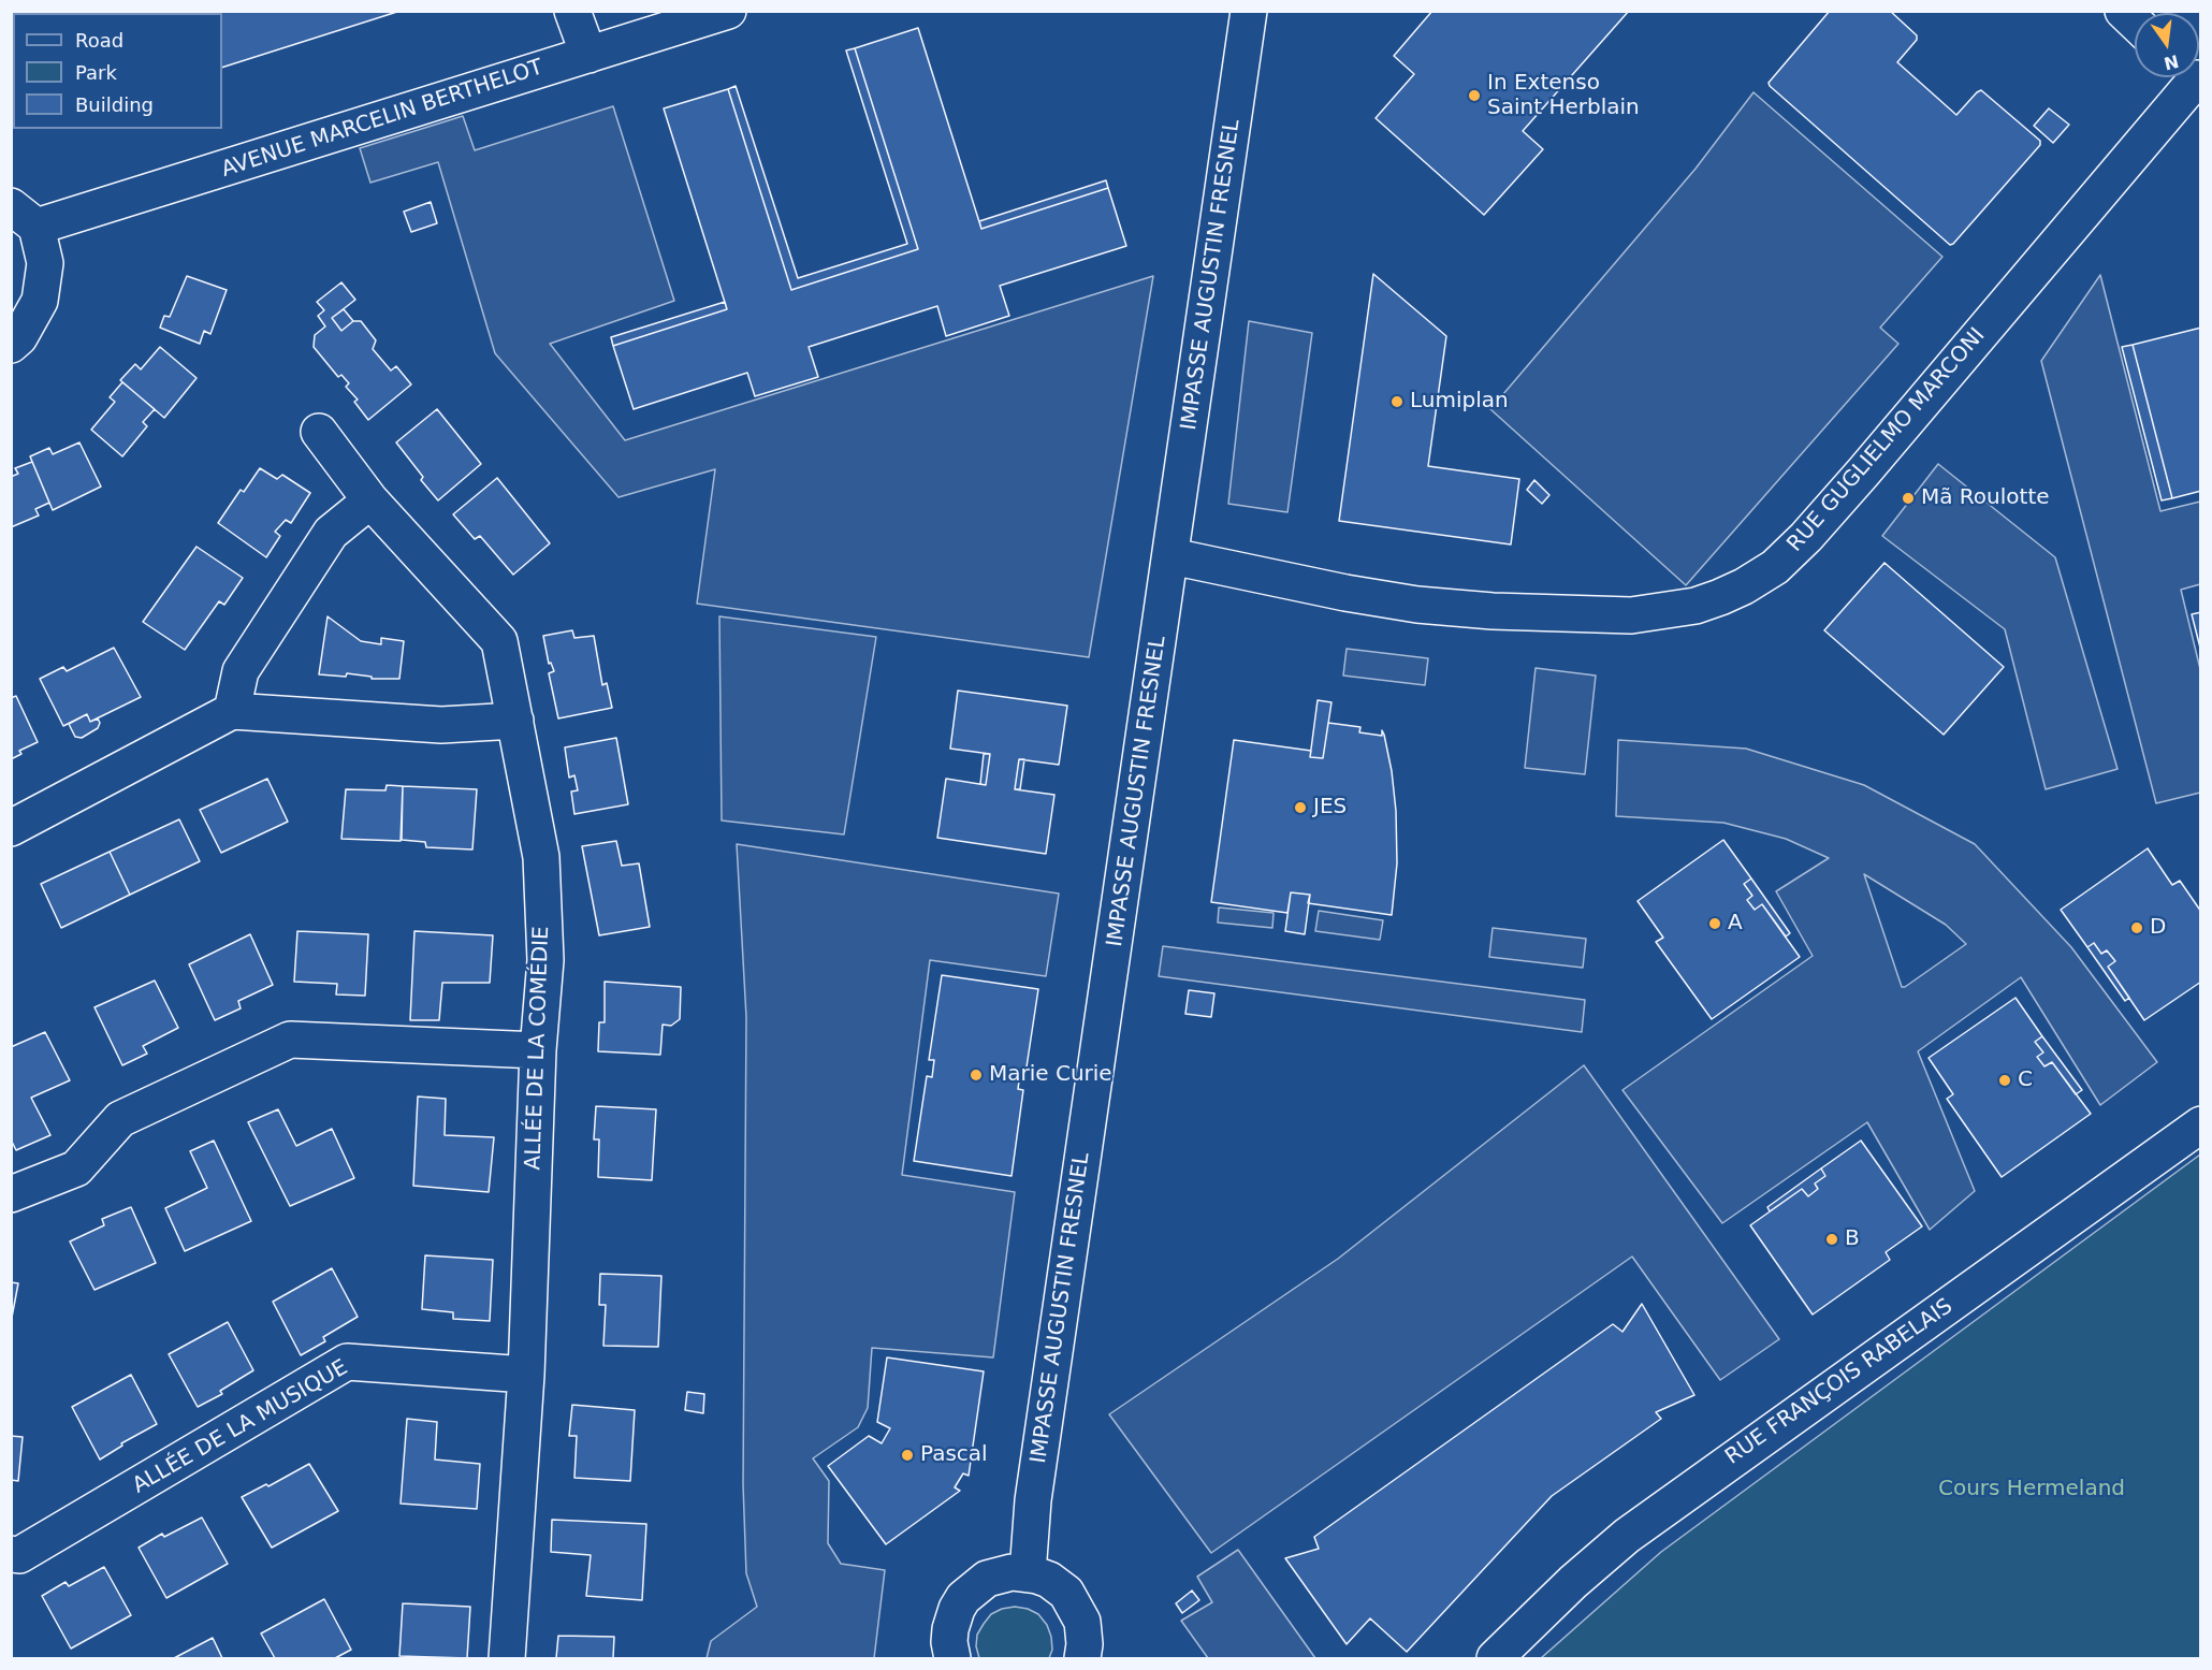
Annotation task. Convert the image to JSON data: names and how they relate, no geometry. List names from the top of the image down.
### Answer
{
  "streets": {
    "street": [
      "AVENUE MARCELIN BERTHELOT",
      "IMPASSE AUGUSTIN FRESNEL",
      "RUE GUGLIELMO MARCONI",
      "ALLÉE DE LA COMÉDIE",
      "RUE FRANÇOIS RABELAIS",
      "ALLÉE DE LA MUSIQUE"
    ]
  },
  "crossings": [
    ["IMPASSE AUGUSTIN FRESNEL", "RUE GUGLIELMO MARCONI"],
    ["ALLÉE DE LA COMÉDIE", "ALLÉE DE LA MUSIQUE"]
  ],
  "parks": ["Cours Hermeland"],
  "places": [
    "In Extenso Saint Herblain",
    "Lumiplan",
    "Mã Roulotte",
    "JES",
    "A",
    "D",
    "Marie Curie",
    "C",
    "B",
    "Pascal"
  ],
  "legend": ["Road", "Park", "Building"],
  "north": "bottom"
}
